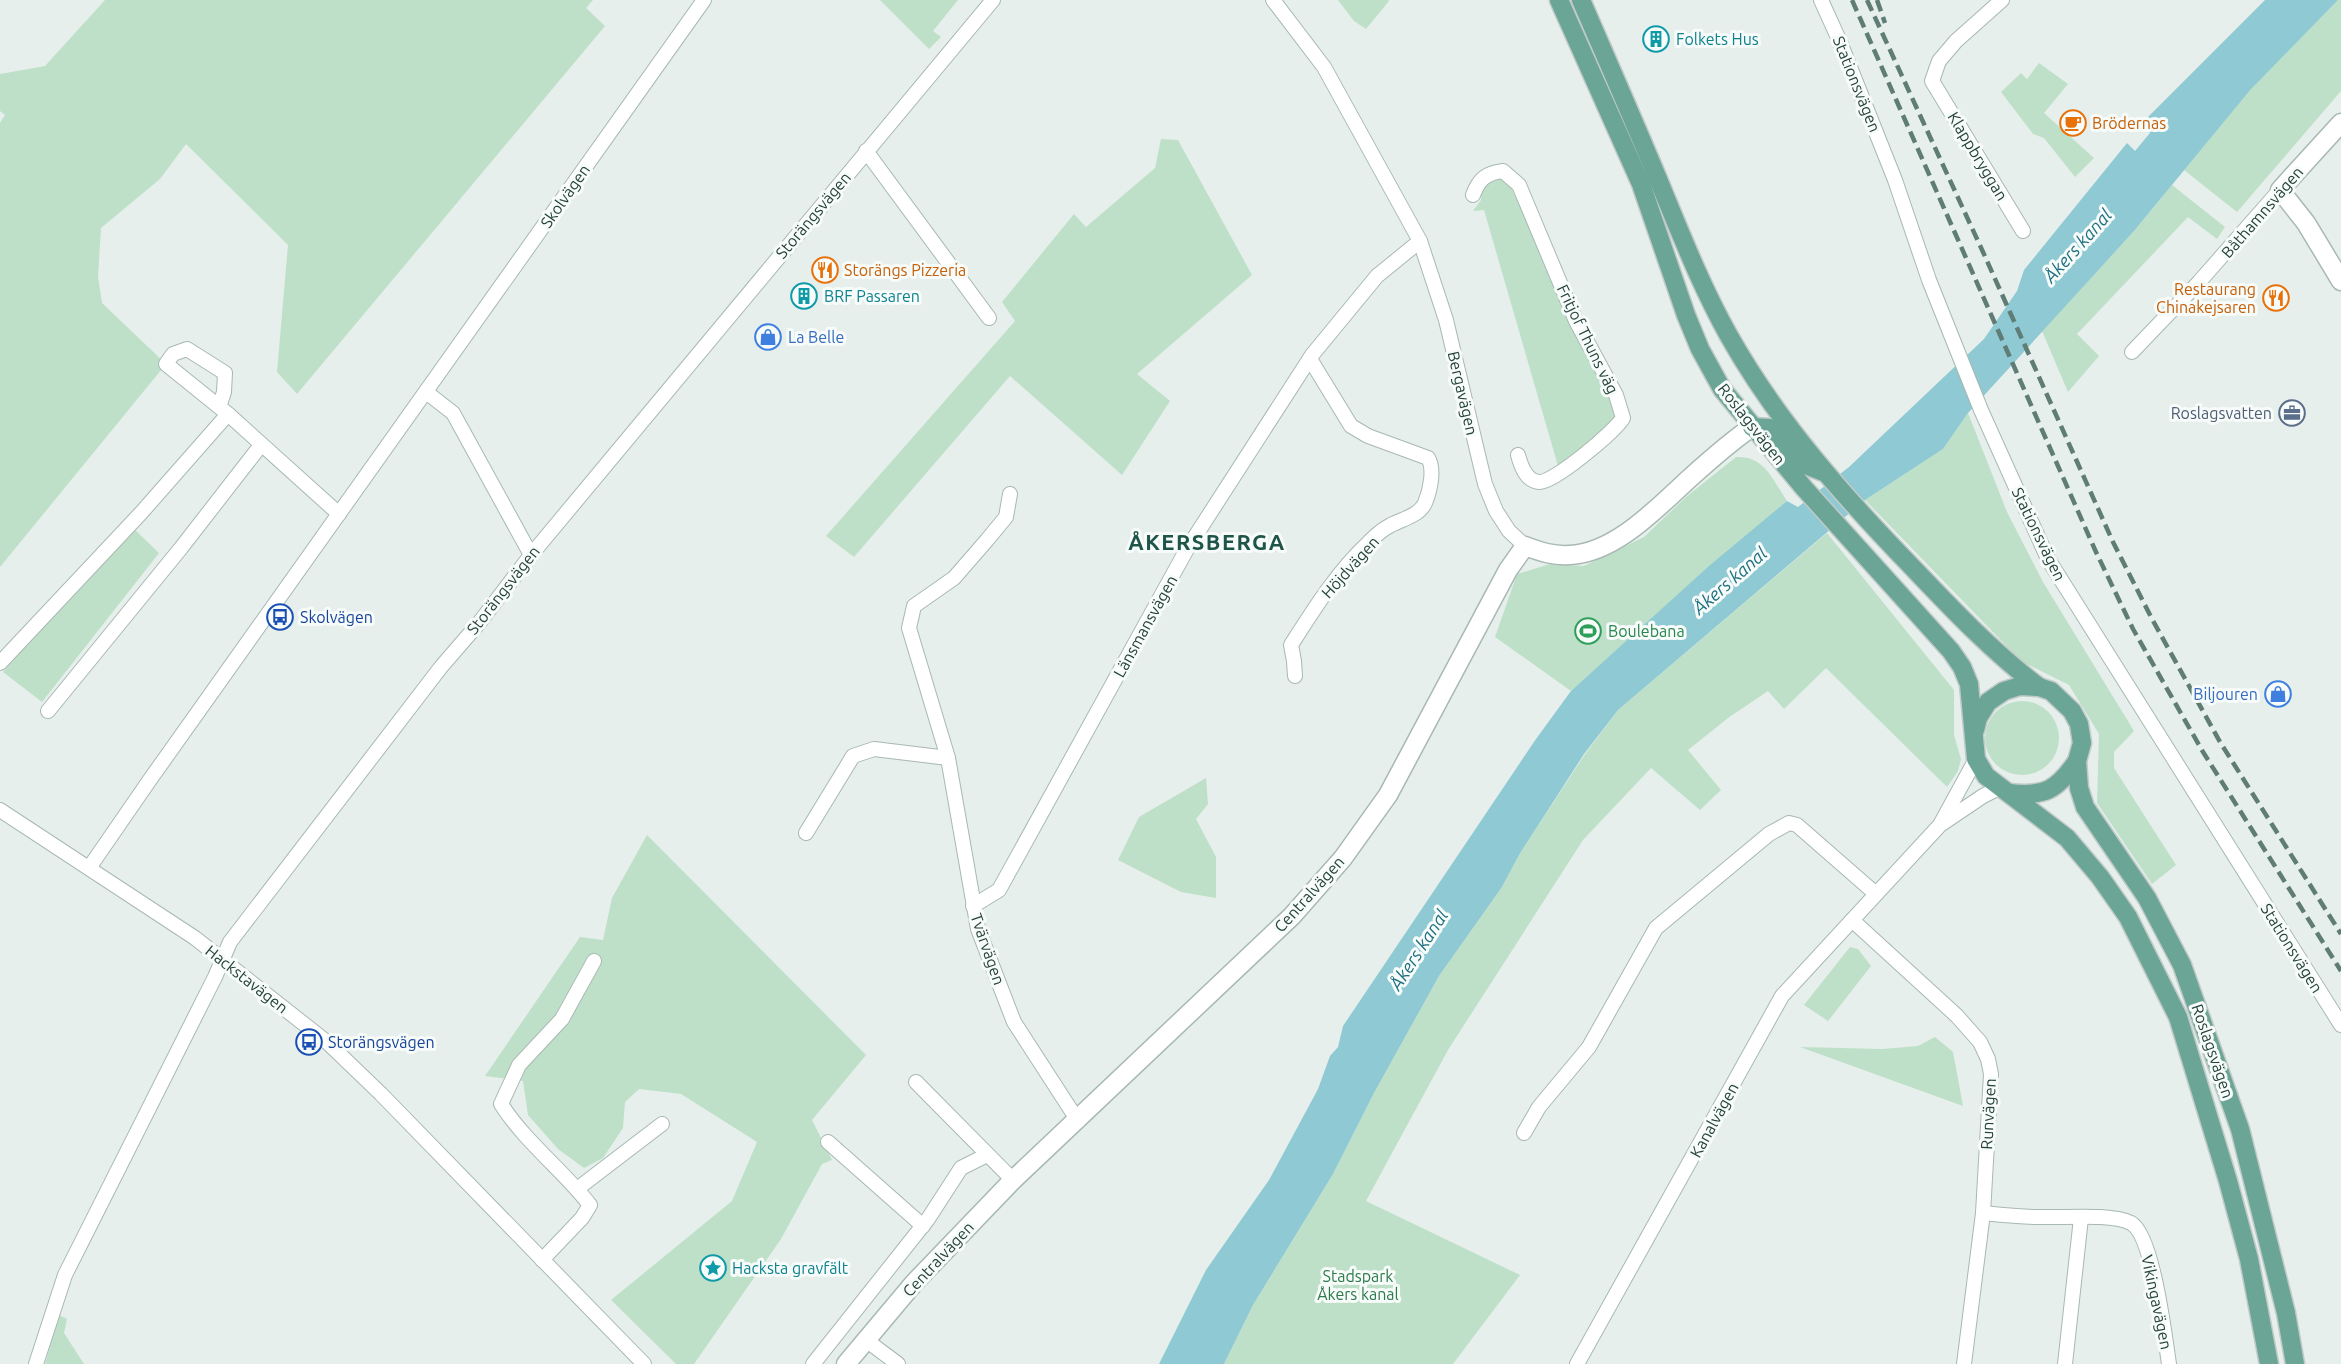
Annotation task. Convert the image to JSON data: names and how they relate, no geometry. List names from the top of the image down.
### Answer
{
  "streets": {
    "main road": ["Roslagsvägen"],
    "street": [
      "Stationsvägen",
      "Klappbryggan",
      "Skolvägen",
      "Båthamnsvägen",
      "Storängsvägen",
      "Fritjof Thuns väg",
      "Bergavägen",
      "Höjdvägen",
      "Länsmansvägen",
      "Centralvägen",
      "Tvärvägen",
      "Hackstavägen",
      "Runvägen",
      "Kanalvägen",
      "Vikingavägen"
    ]
  },
  "crossings": [
    ["Skolvägen", "Hackstavägen"],
    ["Storängsvägen", "Hackstavägen"],
    ["Bergavägen", "Roslagsvägen"],
    ["Bergavägen", "Länsmansvägen"],
    ["Bergavägen", "Centralvägen"],
    ["Roslagsvägen", "Kanalvägen"],
    ["Höjdvägen", "Länsmansvägen"],
    ["Länsmansvägen", "Tvärvägen"],
    ["Centralvägen", "Tvärvägen"],
    ["Runvägen", "Kanalvägen"],
    ["Runvägen", "Vikingavägen"]
  ],
  "districts": ["ÅKERSBERGA"],
  "water": ["Åkers kanal"],
  "parks": ["Stadspark Åkers kanal"],
  "places": {
    "building": ["Folkets Hus", "BRF Passaren"],
    "cafe": ["Brödernas"],
    "restaurant": ["Storängs Pizzeria", "Restaurang Chinakejsaren"],
    "shop": ["La Belle", "Biljouren"],
    "office": ["Roslagsvatten"],
    "bus stop": ["Skolvägen", "Storängsvägen"],
    "sports": ["Boulebana"],
    "place": ["Hacksta gravfält"]
  }
}
